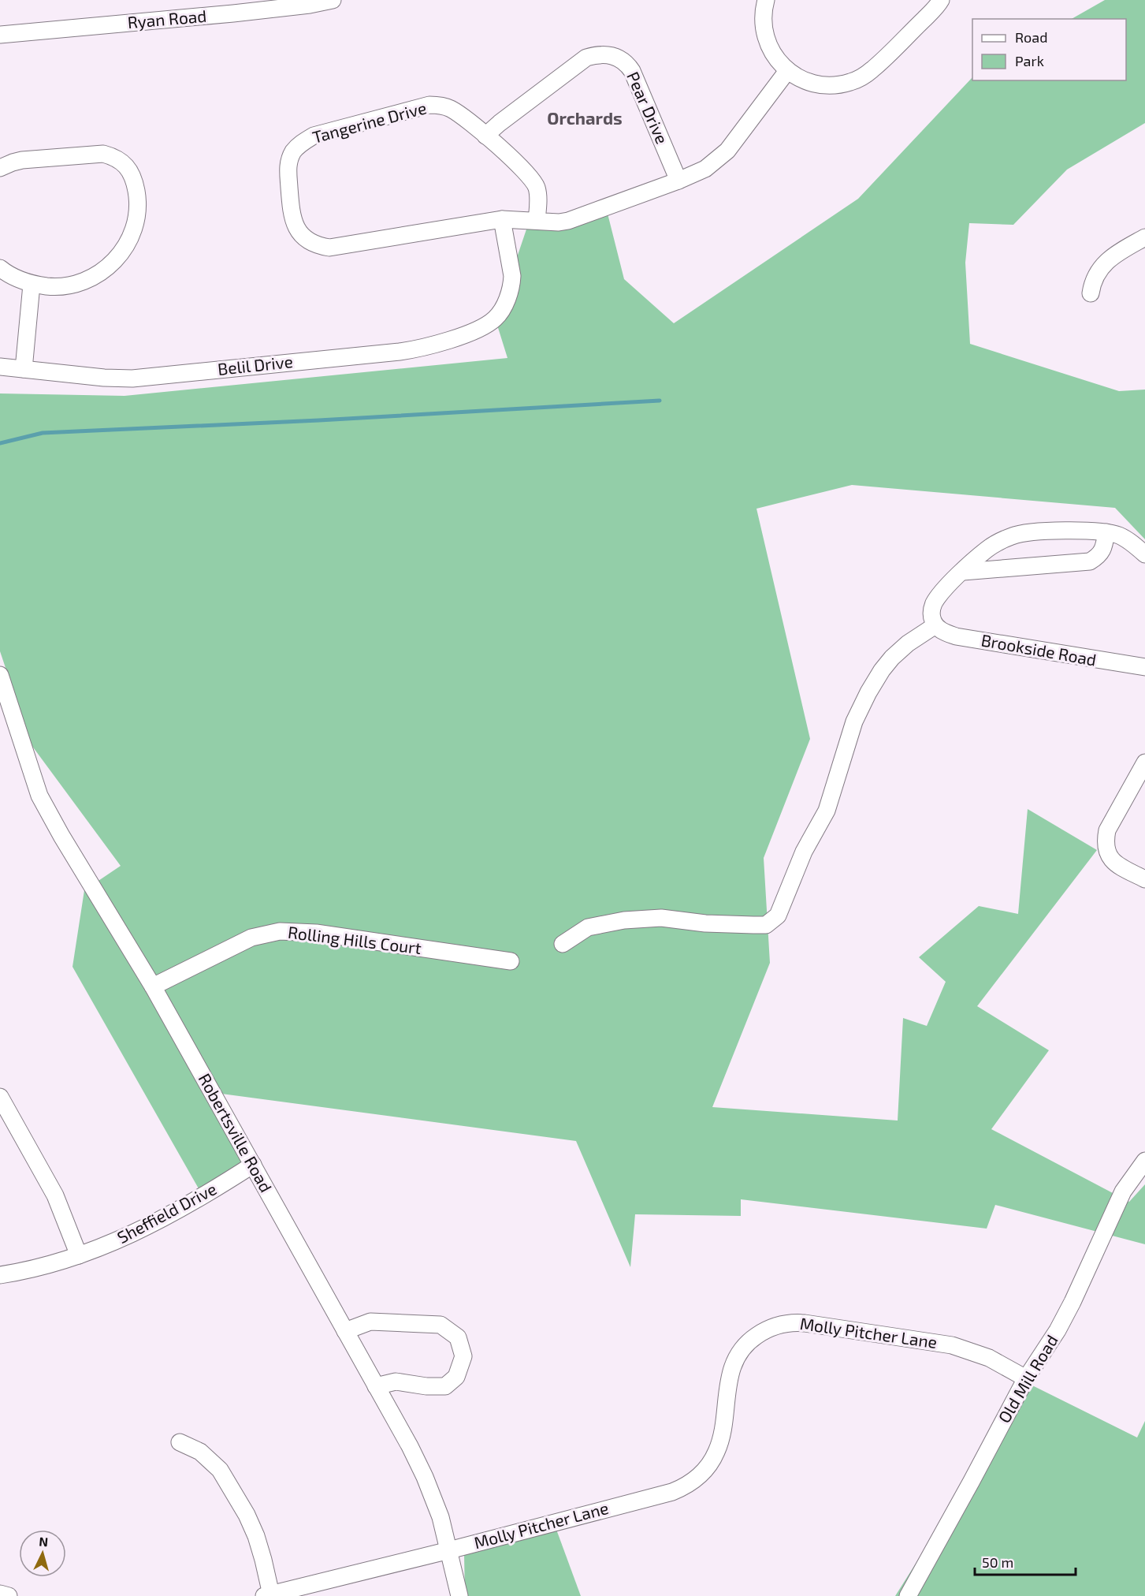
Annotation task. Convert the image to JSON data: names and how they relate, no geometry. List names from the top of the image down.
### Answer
{
  "streets": {
    "street": [
      "Ryan Road",
      "Pear Drive",
      "Tangerine Drive",
      "Belil Drive",
      "Brookside Road",
      "Rolling Hills Court",
      "Robertsville Road",
      "Sheffield Drive",
      "Molly Pitcher Lane",
      "Old Mill Road"
    ]
  },
  "crossings": [
    ["Pear Drive", "Tangerine Drive"],
    ["Tangerine Drive", "Belil Drive"],
    ["Rolling Hills Court", "Robertsville Road"],
    ["Robertsville Road", "Sheffield Drive"],
    ["Robertsville Road", "Molly Pitcher Lane"],
    ["Molly Pitcher Lane", "Old Mill Road"]
  ],
  "districts": ["Orchards"],
  "legend": ["Road", "Park"],
  "scale_bar": "50 m",
  "north": "top"
}
